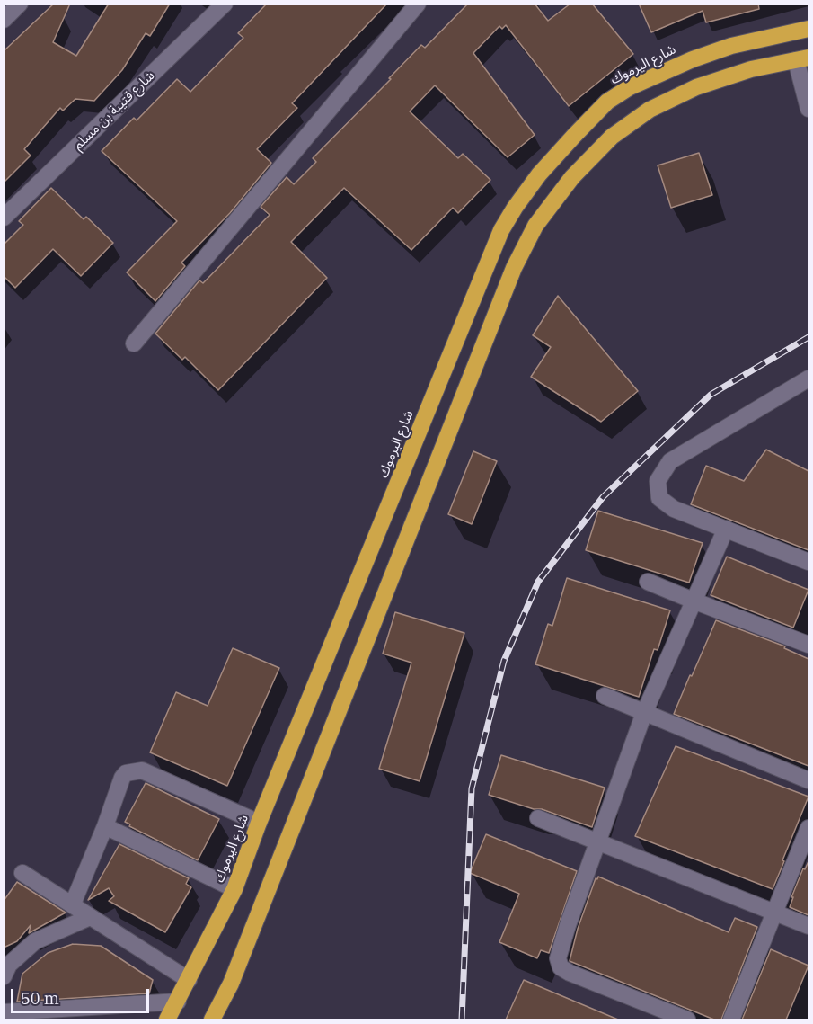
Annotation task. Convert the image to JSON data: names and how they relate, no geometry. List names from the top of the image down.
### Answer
{
  "streets": {
    "highway": ["شارع اليرموك"],
    "street": ["شارع قتيبة بن مسلم"]
  },
  "scale_bar": "50 m"
}
